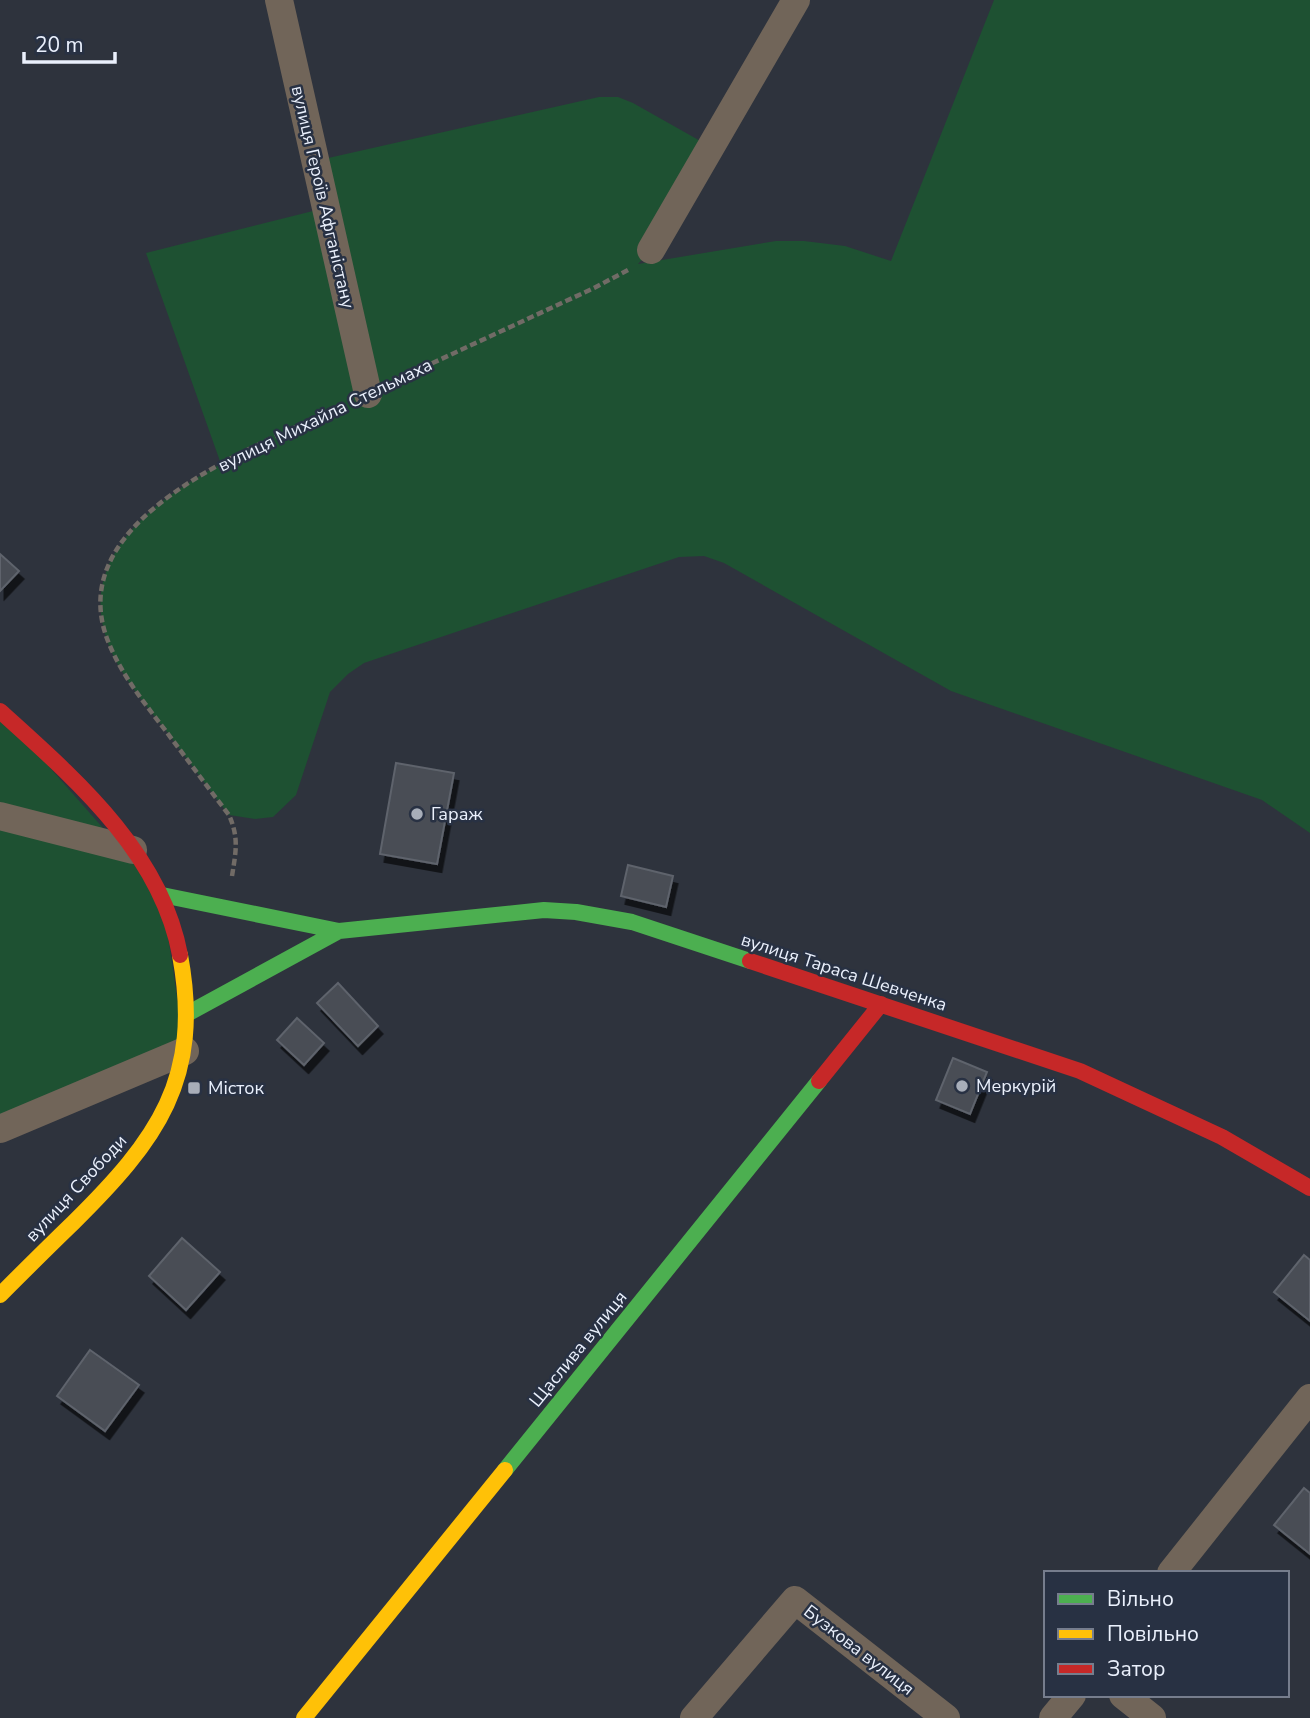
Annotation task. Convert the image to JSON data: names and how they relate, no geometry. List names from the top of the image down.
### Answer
{
  "streets": {
    "street": [
      "вулиця Героїв Афганістану",
      "вулиця Тараса Шевченка",
      "вулиця Свободи",
      "Щаслива вулиця",
      "Бузкова вулиця"
    ],
    "path": ["вулиця Михайла Стельмаха"]
  },
  "crossings": [
    ["вулиця Героїв Афганістану", "вулиця Михайла Стельмаха"],
    ["вулиця Михайла Стельмаха", "вулиця Тараса Шевченка"],
    ["вулиця Тараса Шевченка", "вулиця Свободи"],
    ["вулиця Тараса Шевченка", "Щаслива вулиця"]
  ],
  "places": {
    "other": ["Гараж", "Меркурій"],
    "transit": ["Місток"]
  },
  "legend": ["Вільно", "Повільно", "Затор"],
  "scale_bar": "20 m"
}
